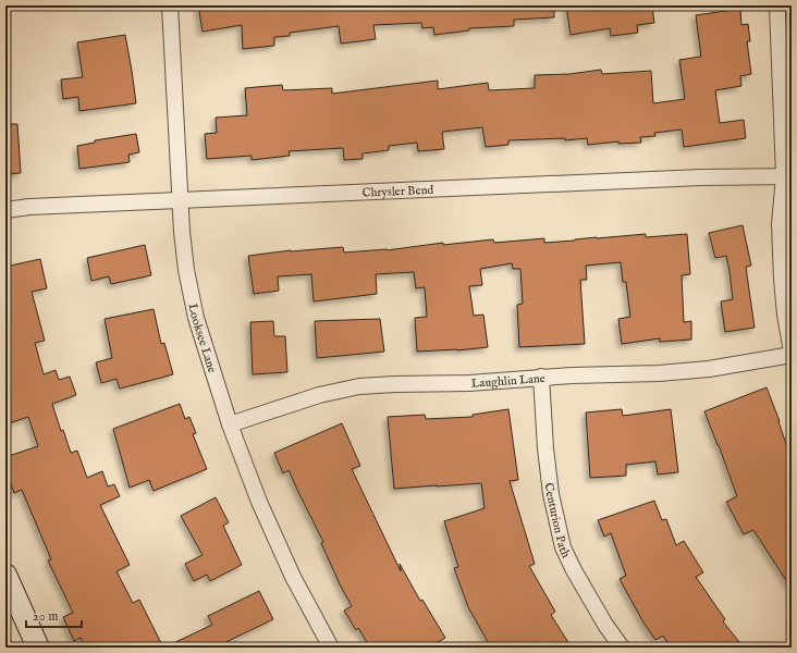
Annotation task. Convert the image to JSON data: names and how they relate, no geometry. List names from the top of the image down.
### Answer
{
  "streets": {
    "street": [
      "Chrysler Bend",
      "Looksee Lane",
      "Laughlin Lane",
      "Centurion Path"
    ]
  },
  "crossings": [
    ["Chrysler Bend", "Looksee Lane"],
    ["Looksee Lane", "Laughlin Lane"],
    ["Laughlin Lane", "Centurion Path"]
  ],
  "scale_bar": "20 m"
}
